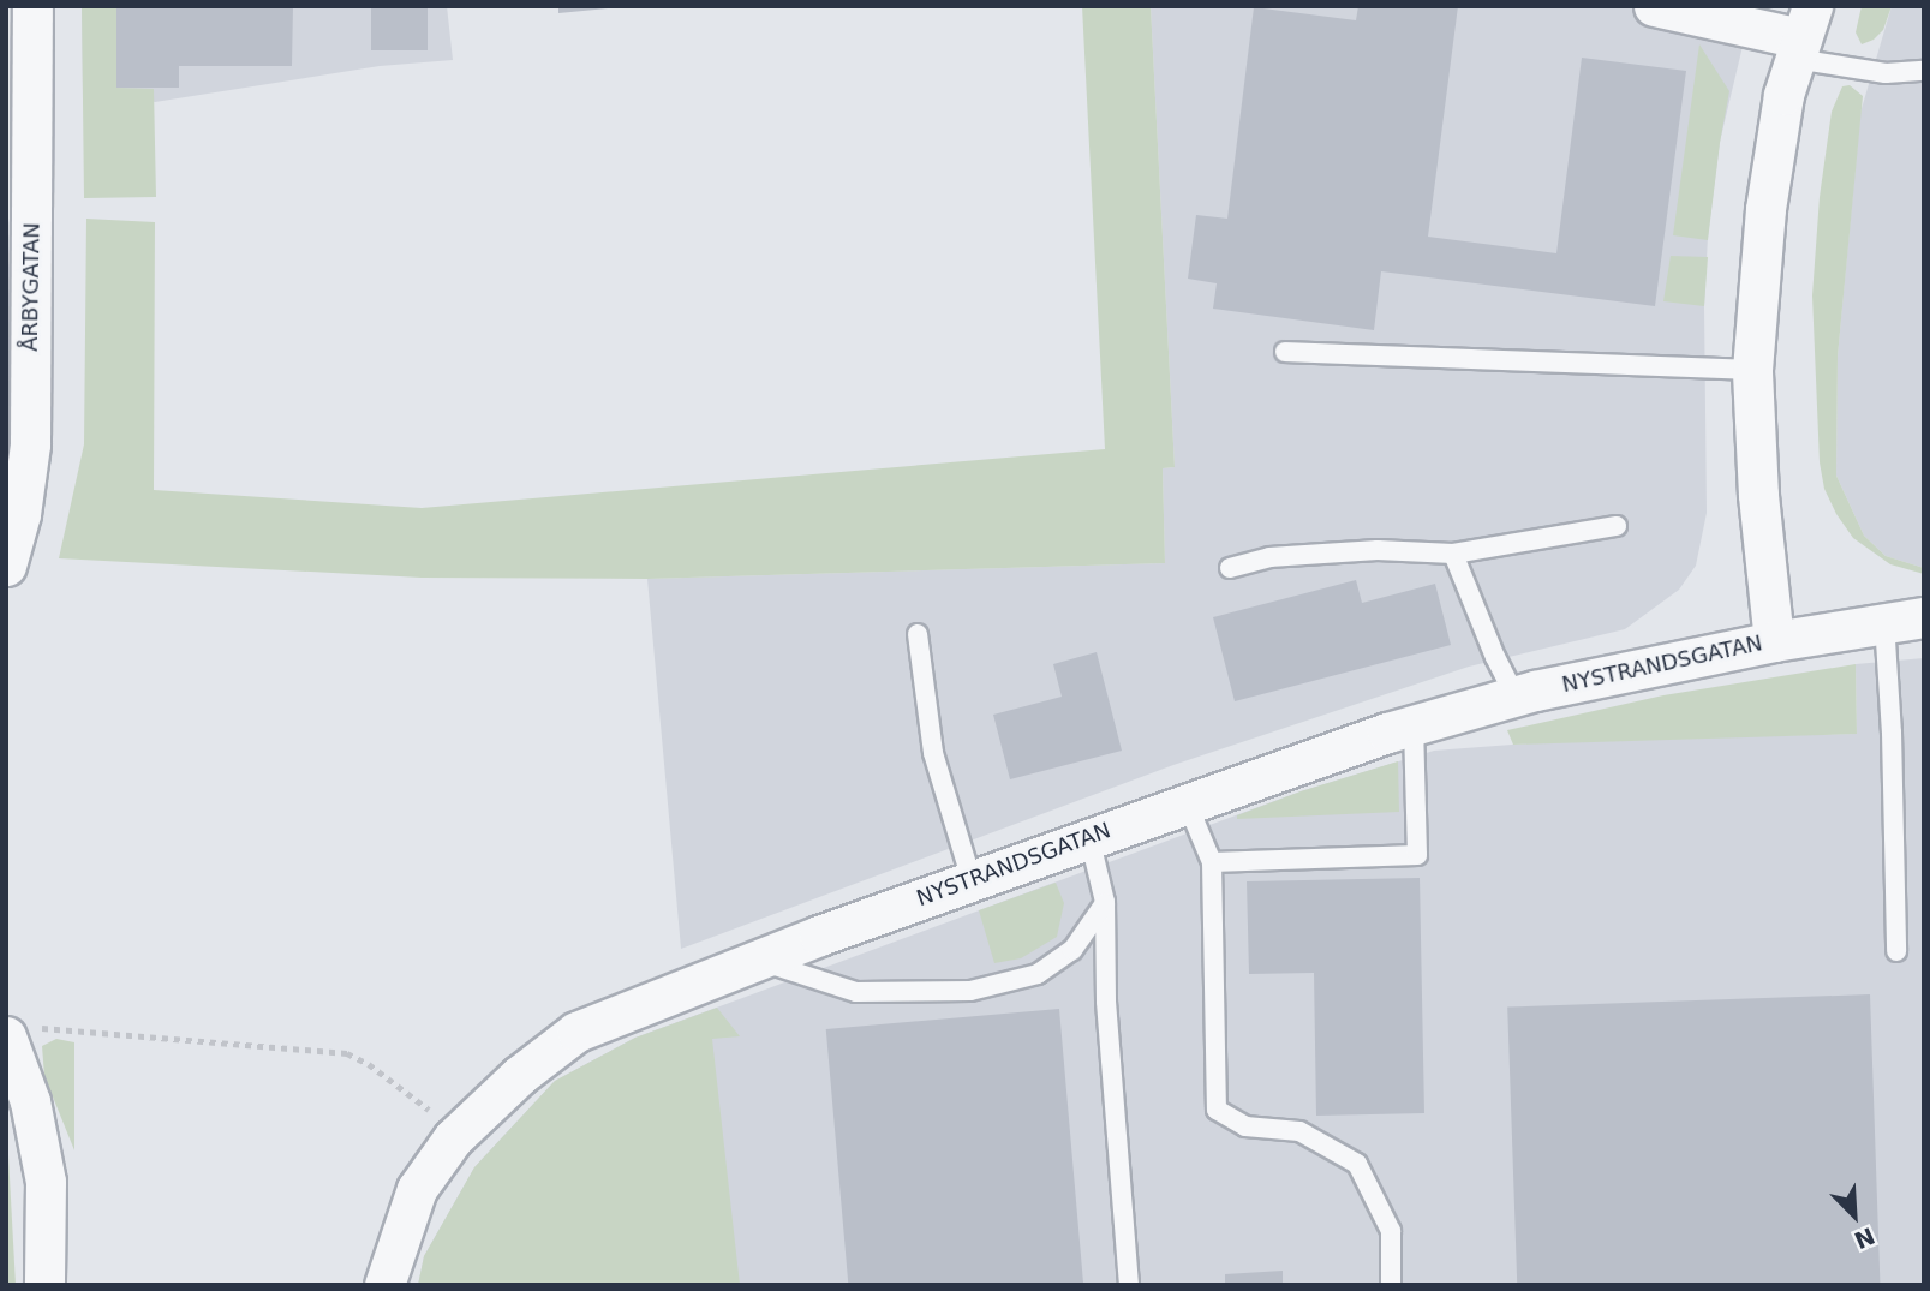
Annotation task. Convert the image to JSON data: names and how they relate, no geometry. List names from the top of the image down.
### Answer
{
  "streets": {
    "street": ["ÅRBYGATAN", "NYSTRANDSGATAN"]
  },
  "north": "bottom right"
}
